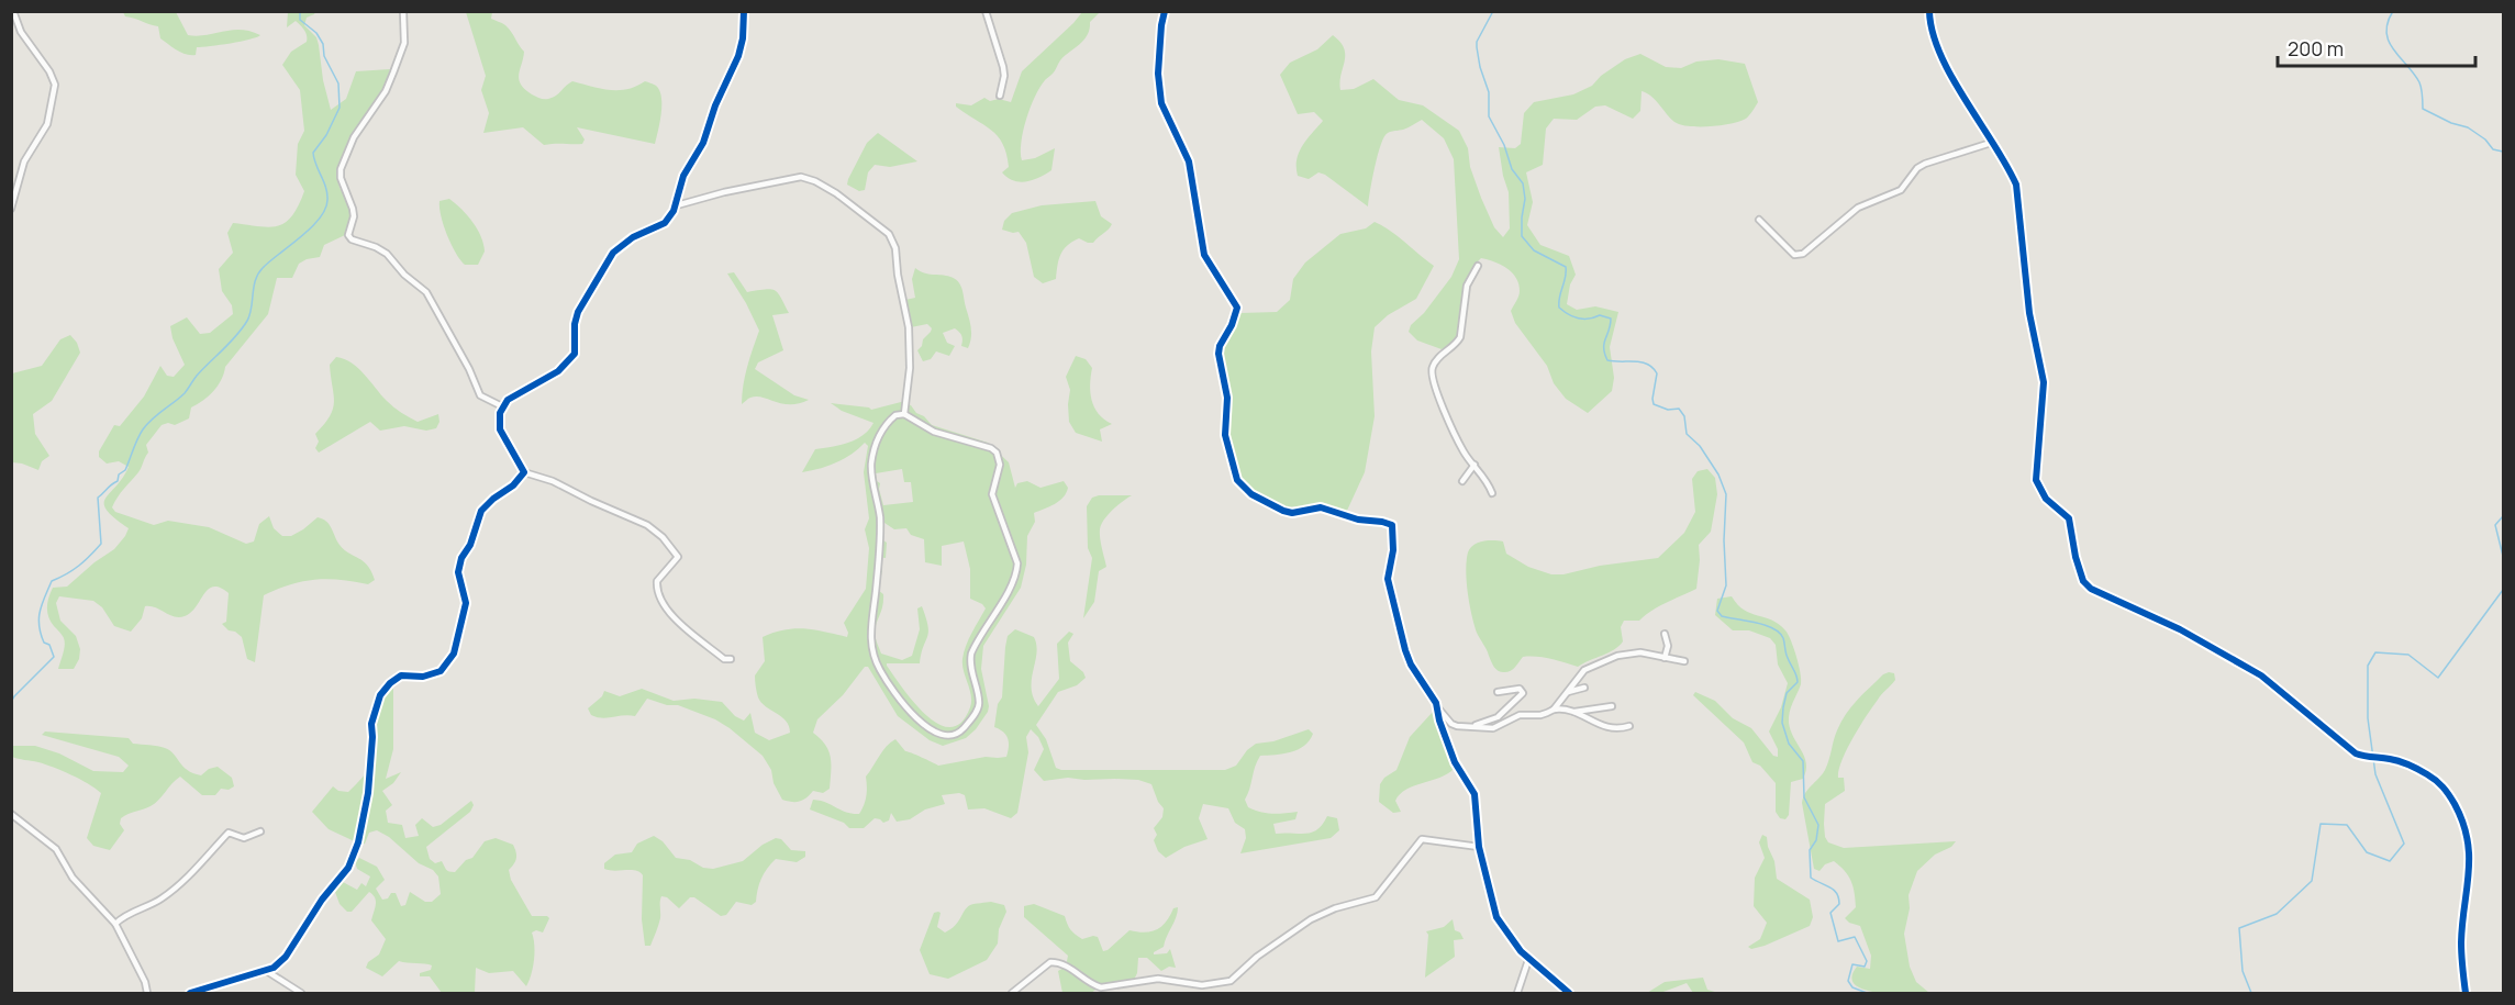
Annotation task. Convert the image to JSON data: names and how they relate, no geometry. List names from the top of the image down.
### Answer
{
  "scale_bar": "200 m"
}
